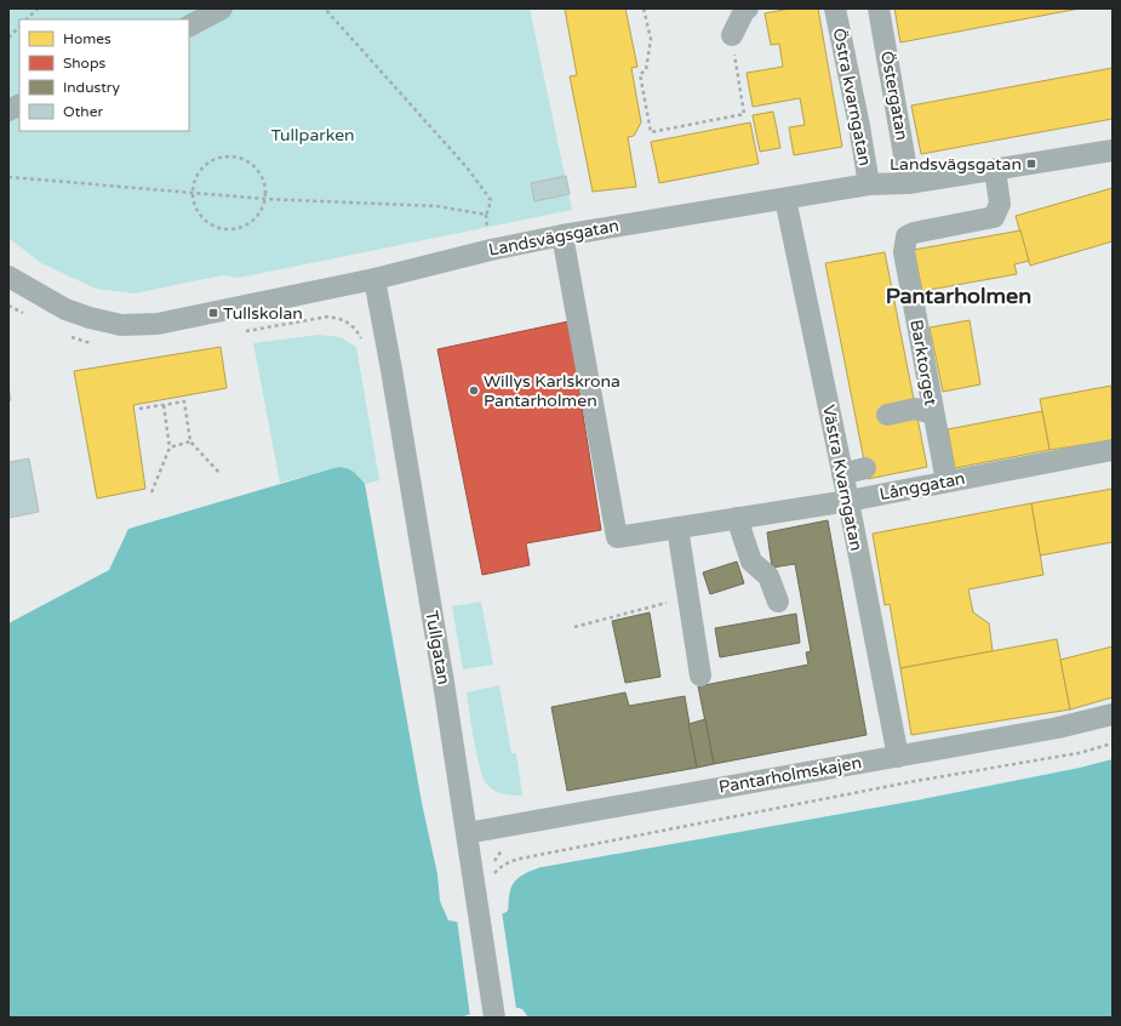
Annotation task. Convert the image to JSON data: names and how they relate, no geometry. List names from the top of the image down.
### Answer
{
  "streets": {
    "street": [
      "Östergatan",
      "Östra kvarngatan",
      "Landsvägsgatan",
      "Barktorget",
      "Västra Kvarngatan",
      "Långgatan",
      "Tullgatan",
      "Pantarholmskajen"
    ]
  },
  "crossings": [
    ["Östergatan", "Landsvägsgatan"],
    ["Östra kvarngatan", "Landsvägsgatan"],
    ["Landsvägsgatan", "Barktorget"],
    ["Landsvägsgatan", "Västra Kvarngatan"],
    ["Landsvägsgatan", "Långgatan"],
    ["Landsvägsgatan", "Tullgatan"],
    ["Barktorget", "Långgatan"],
    ["Västra Kvarngatan", "Långgatan"],
    ["Västra Kvarngatan", "Pantarholmskajen"],
    ["Tullgatan", "Pantarholmskajen"]
  ],
  "districts": ["Pantarholmen"],
  "parks": ["Tullparken"],
  "places": {
    "transit": ["Landsvägsgatan", "Tullskolan"],
    "other": ["Willys Karlskrona Pantarholmen"]
  },
  "legend": [
    "Homes",
    "Shops",
    "Industry",
    "Other"
  ]
}
